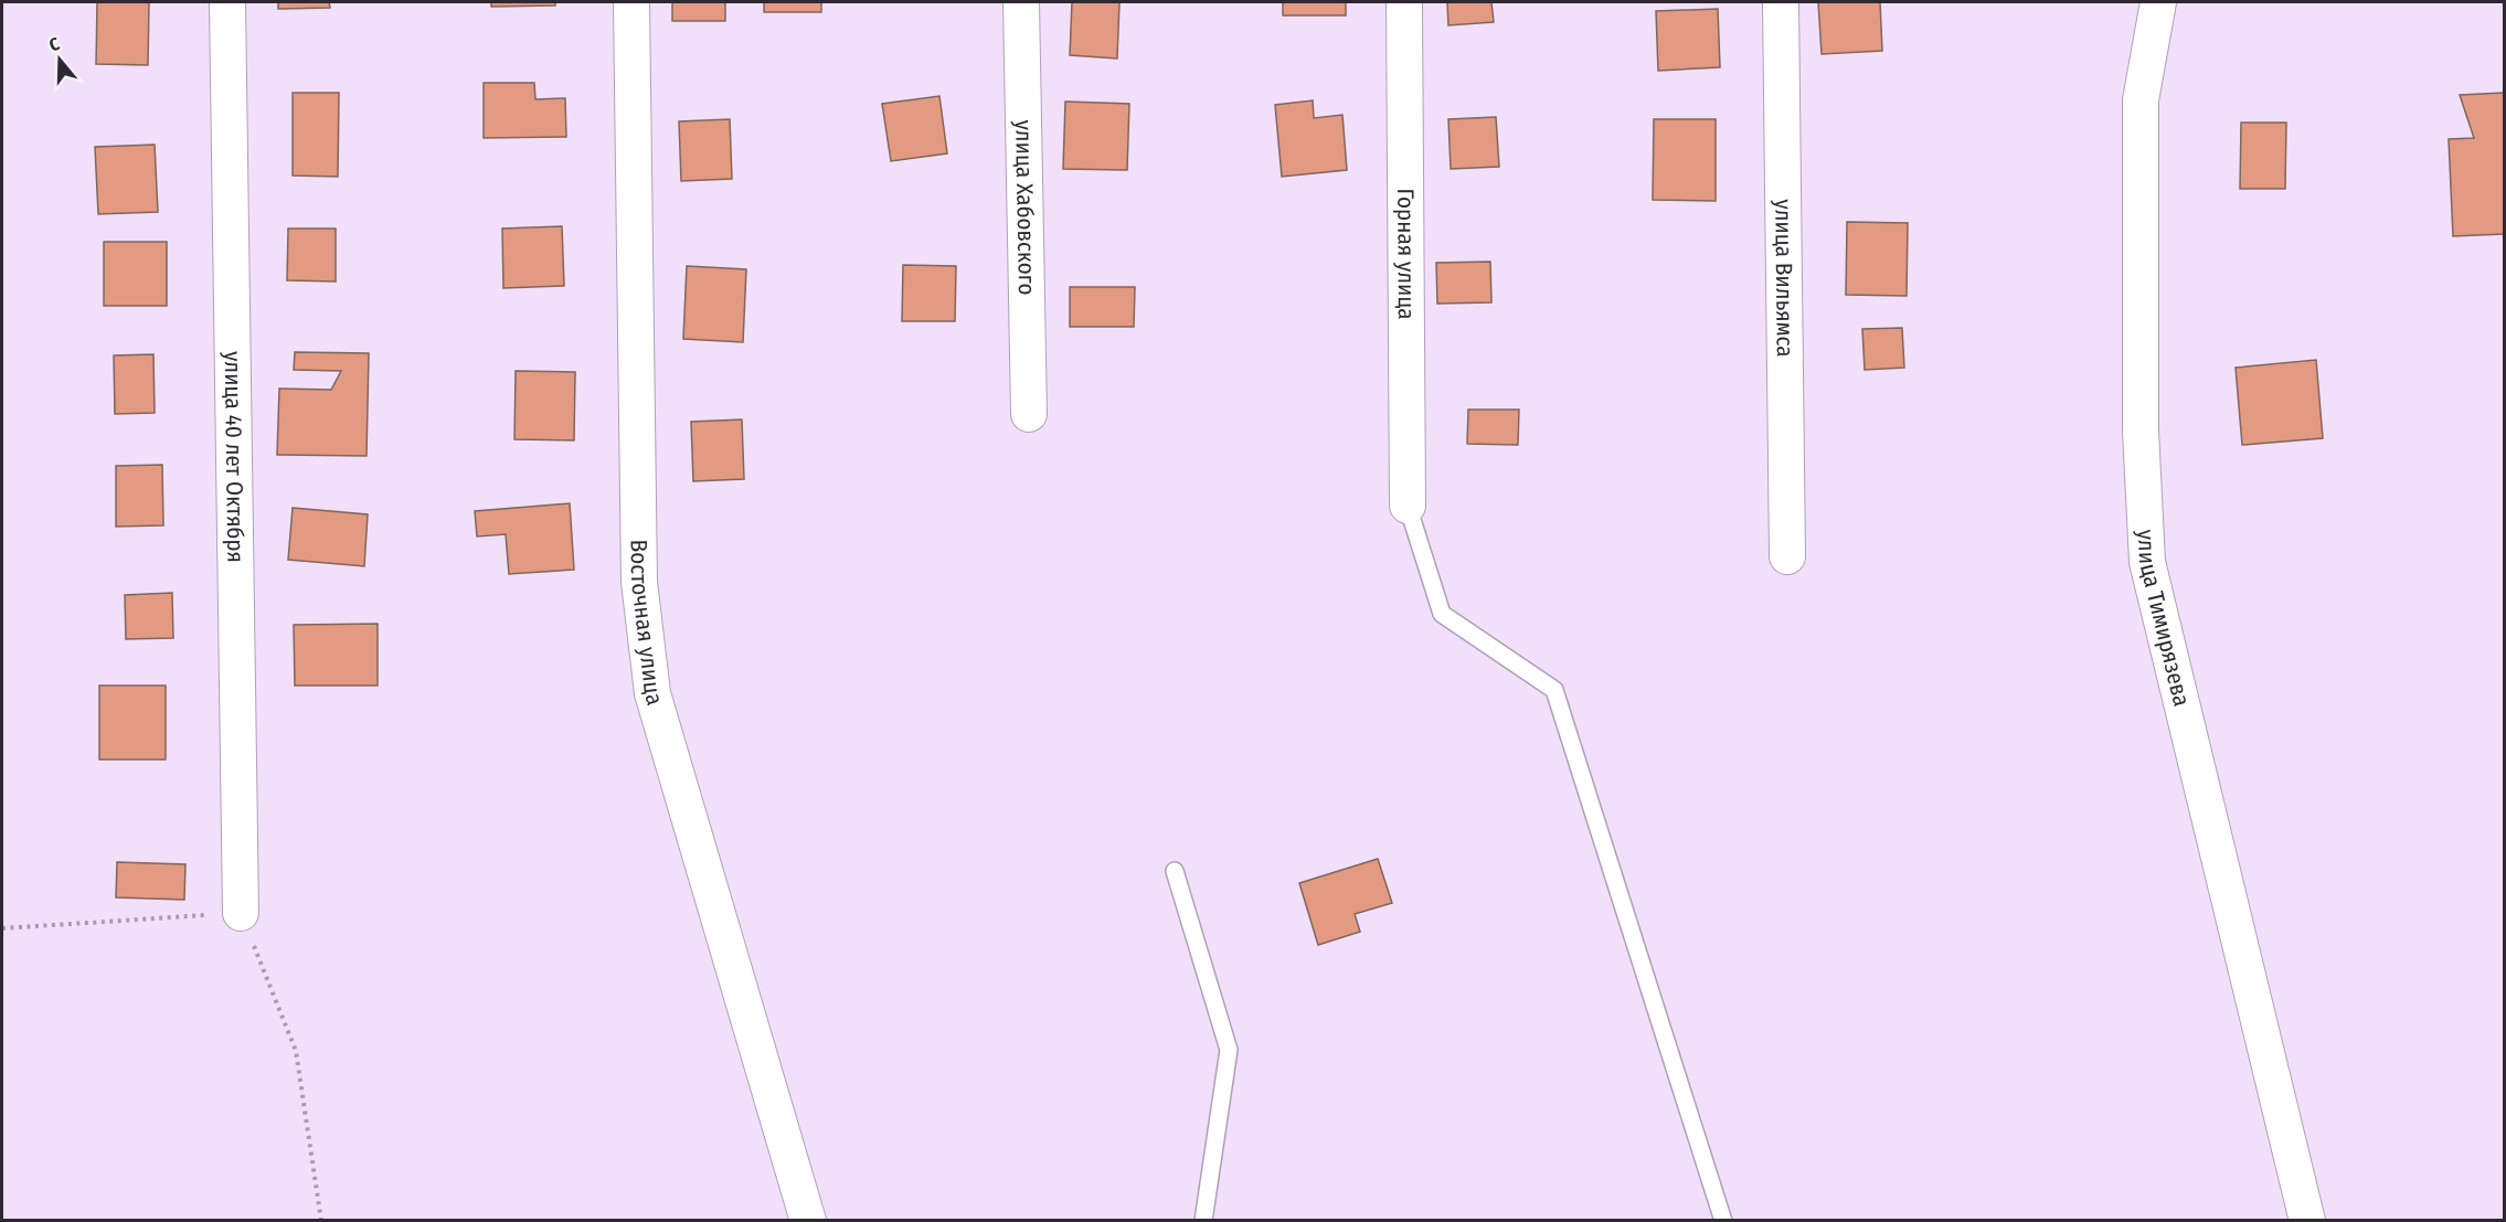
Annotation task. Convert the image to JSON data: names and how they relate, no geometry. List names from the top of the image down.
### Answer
{
  "streets": {
    "street": [
      "улица Хабовского",
      "Горная улица",
      "улица Вильямса",
      "улица 40 лет Октября",
      "улица Тимирязева",
      "Восточная улица"
    ]
  },
  "north": "top"
}
